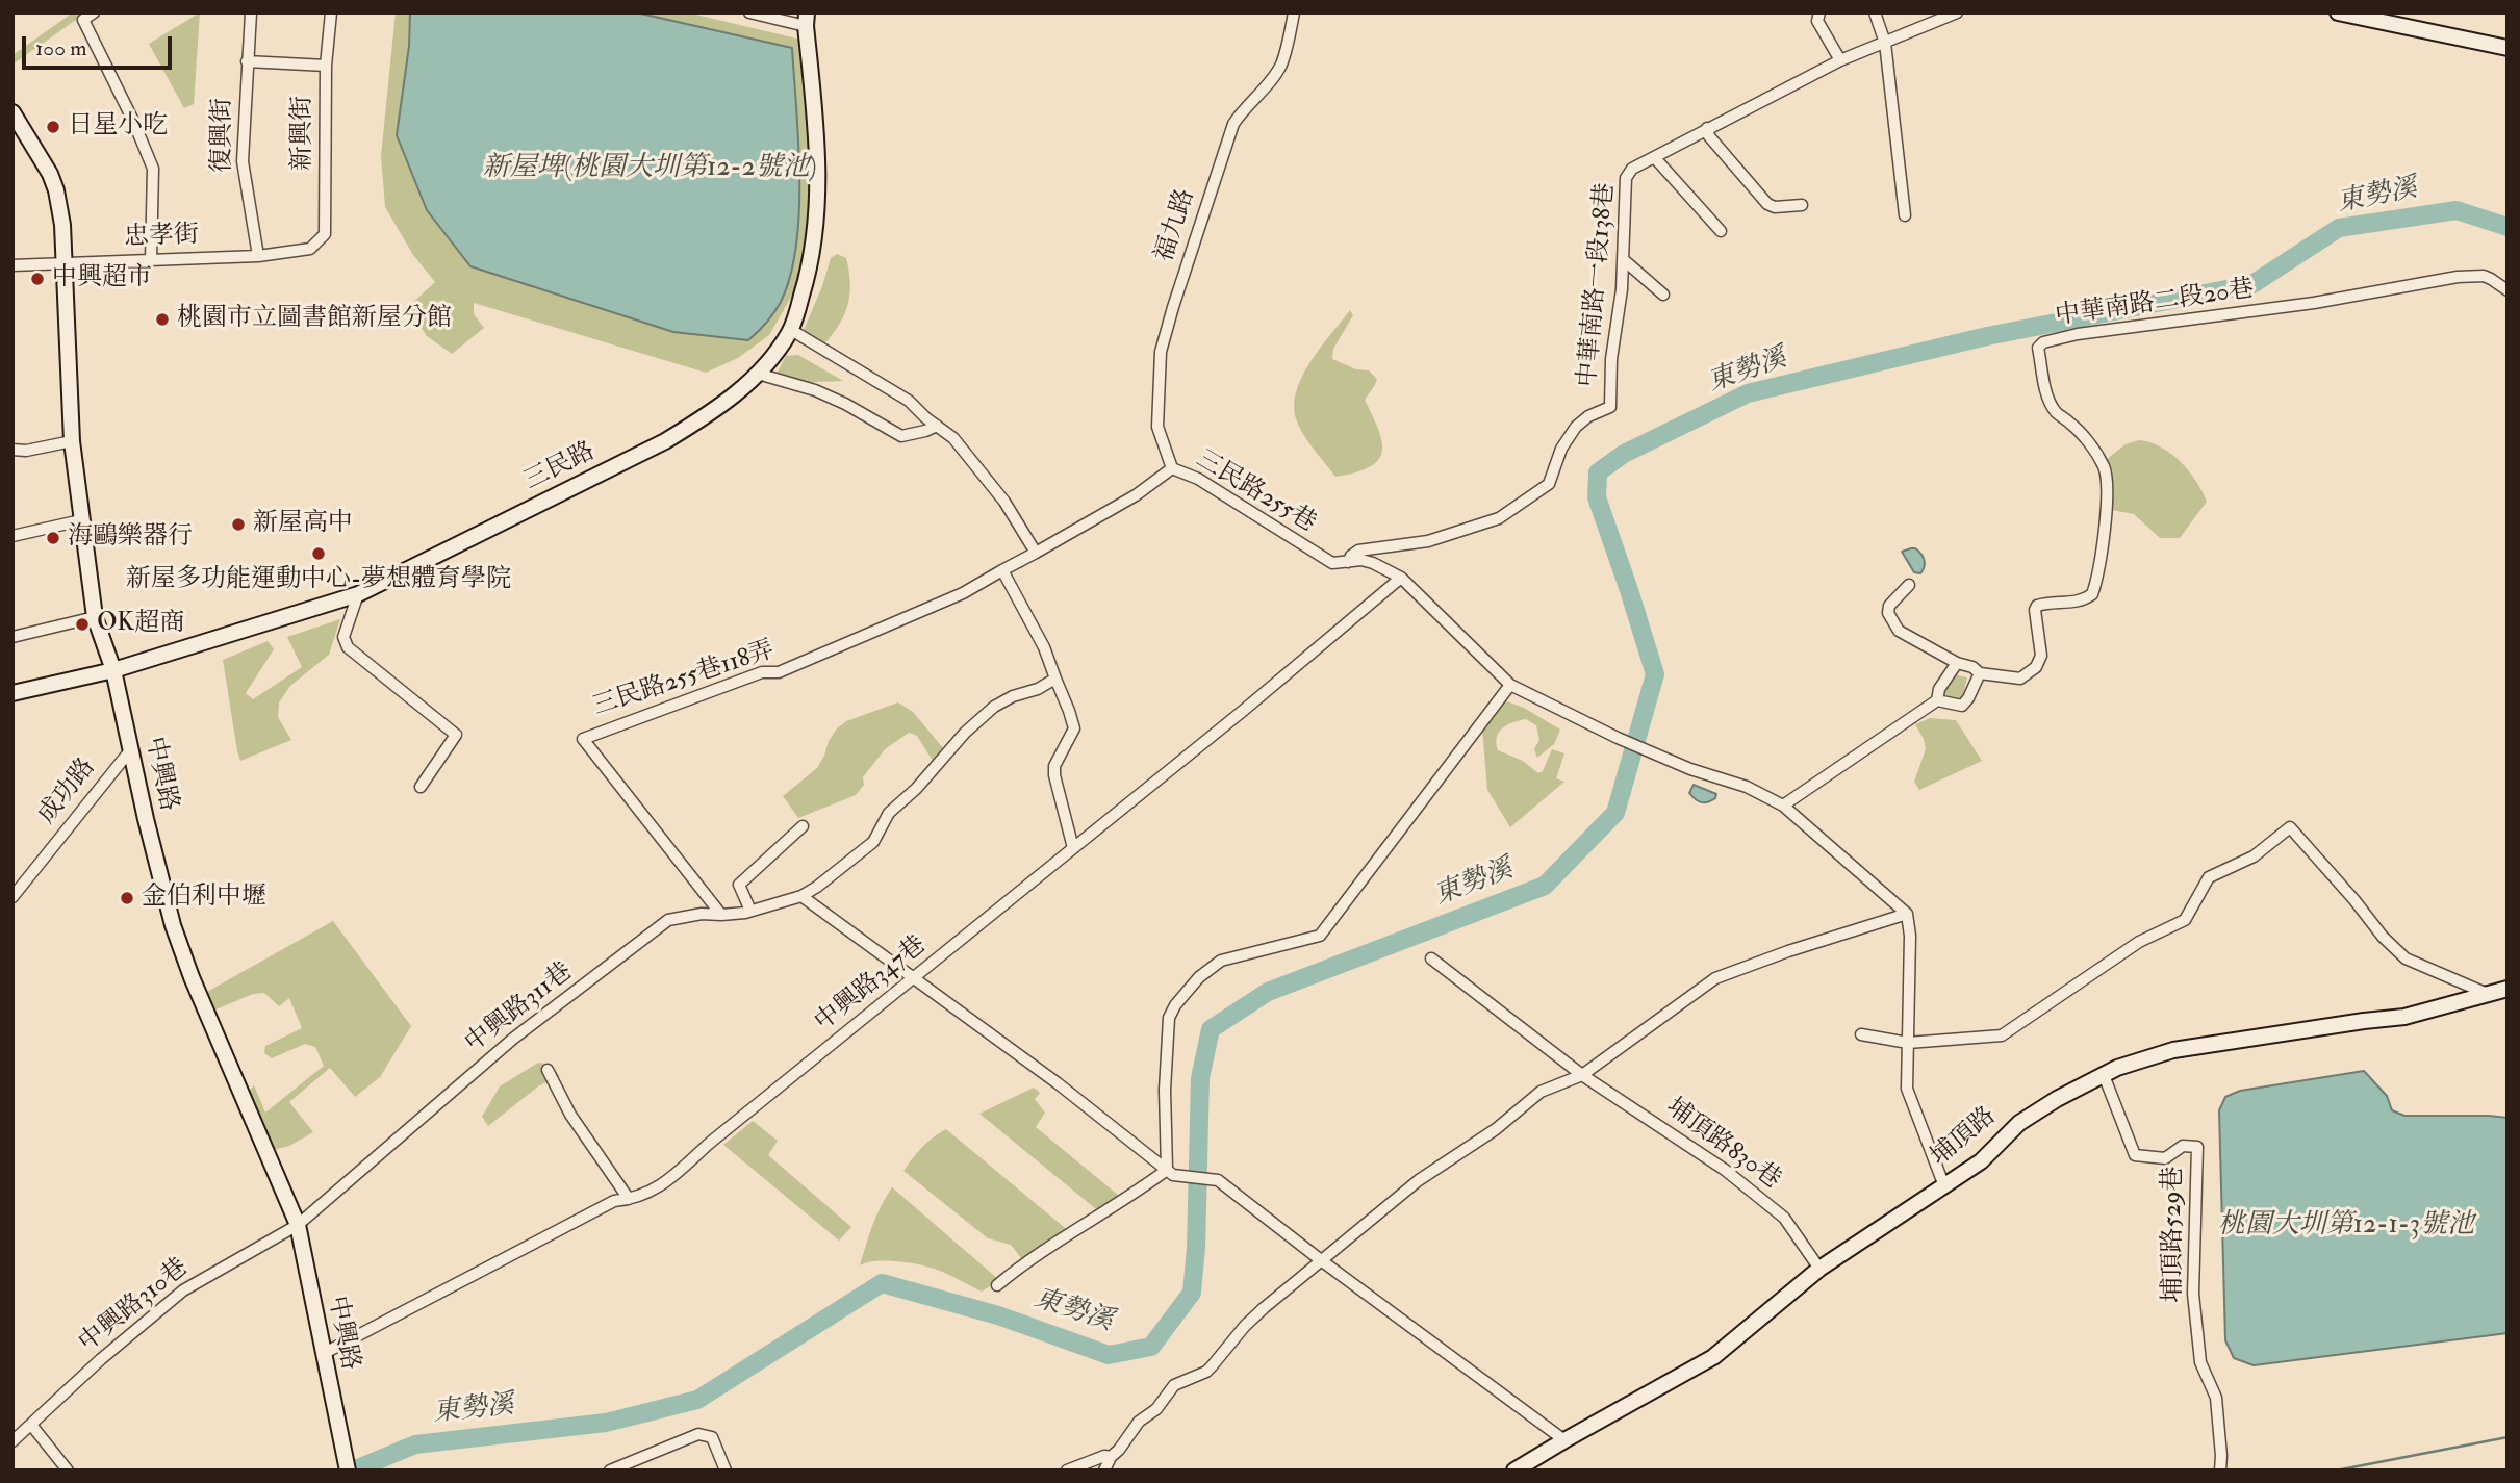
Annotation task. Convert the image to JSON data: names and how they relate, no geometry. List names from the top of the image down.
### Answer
{
  "streets": {
    "street": [
      "新興街",
      "復興街",
      "福九路",
      "忠孝街",
      "中華南路一段138巷",
      "中華南路二段20巷",
      "三民路",
      "三民路255巷",
      "三民路255巷118弄",
      "中興路",
      "成功路",
      "中興路347巷",
      "中興路311巷",
      "埔頂路",
      "埔頂路830巷",
      "埔頂路529巷",
      "中興路310巷"
    ]
  },
  "crossings": [
    ["新興街", "忠孝街"],
    ["復興街", "忠孝街"],
    ["福九路", "三民路255巷"],
    ["忠孝街", "中興路"],
    ["中華南路一段138巷", "三民路255巷"],
    ["三民路", "中興路"],
    ["三民路255巷", "三民路255巷118弄"],
    ["三民路255巷", "中興路347巷"],
    ["三民路255巷118弄", "中興路311巷"],
    ["中興路", "成功路"],
    ["中興路", "中興路347巷"],
    ["中興路", "中興路311巷"],
    ["中興路", "中興路310巷"],
    ["中興路311巷", "中興路310巷"],
    ["埔頂路", "埔頂路830巷"],
    ["埔頂路", "埔頂路529巷"]
  ],
  "water": ["新屋埤(桃園大圳第12-2號池)", "東勢溪", "桃園大圳第12-1-3號池"],
  "places": [
    "日星小吃",
    "中興超市",
    "桃園市立圖書館新屋分館",
    "新屋高中",
    "海鷗樂器行",
    "新屋多功能運動中心-夢想體育學院",
    "OK超商",
    "金伯利中壢"
  ],
  "scale_bar": "100 m"
}
